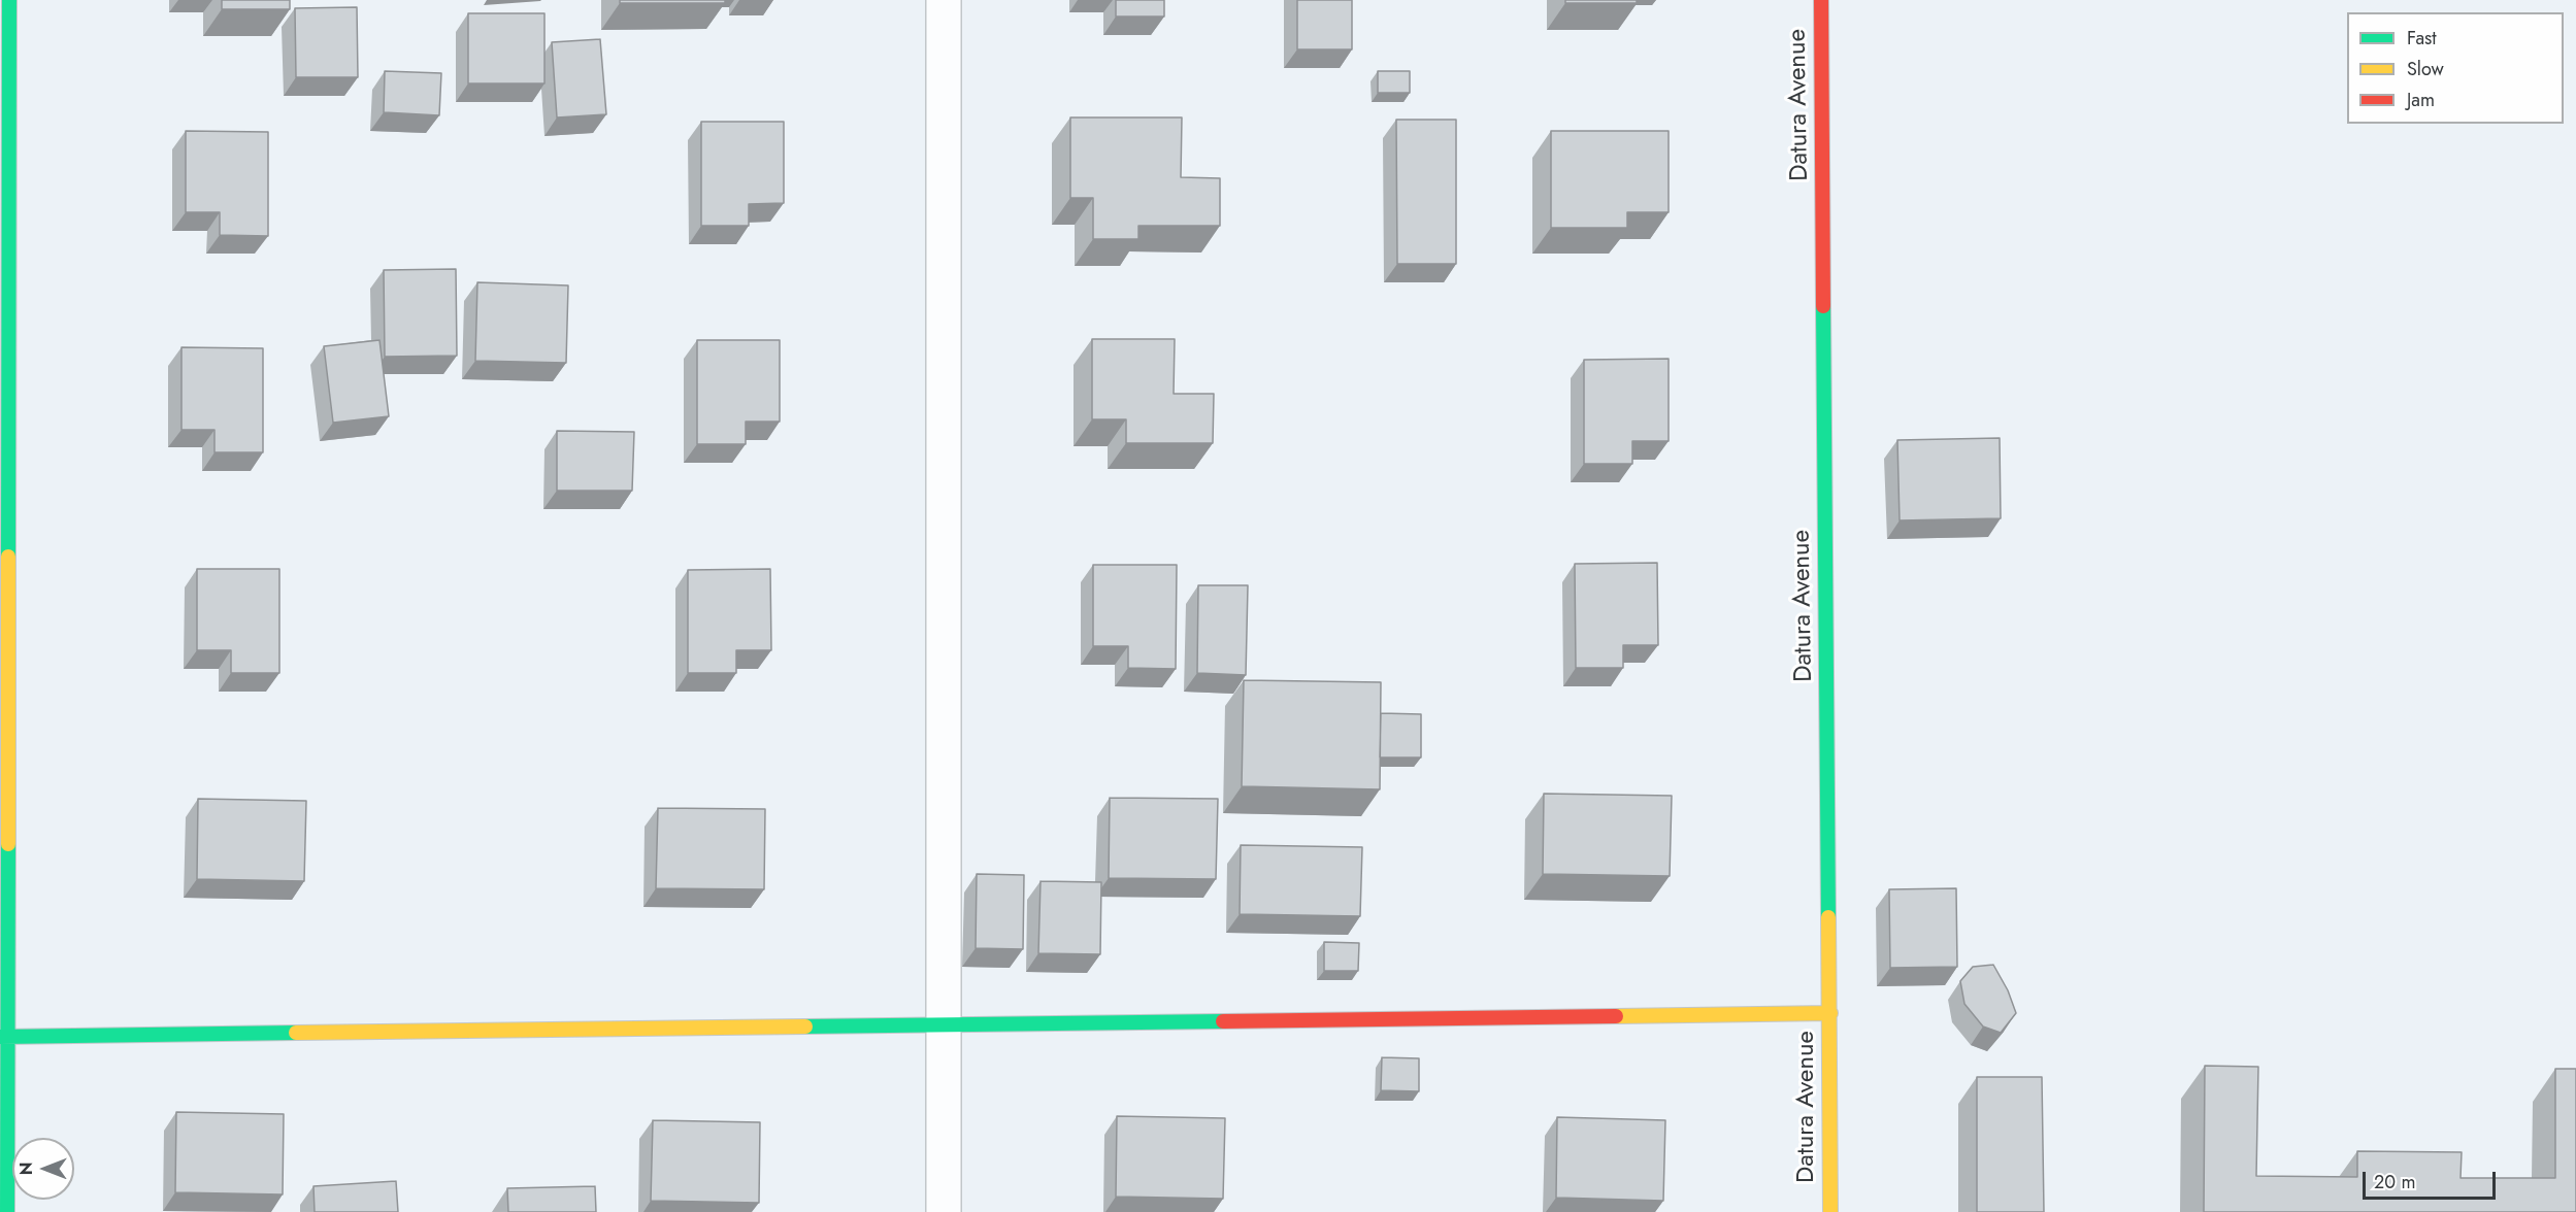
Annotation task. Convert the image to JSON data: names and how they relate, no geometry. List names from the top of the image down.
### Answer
{
  "streets": {
    "street": ["Datura Avenue"]
  },
  "legend": ["Fast", "Slow", "Jam"],
  "scale_bar": "20 m",
  "north": "left"
}
